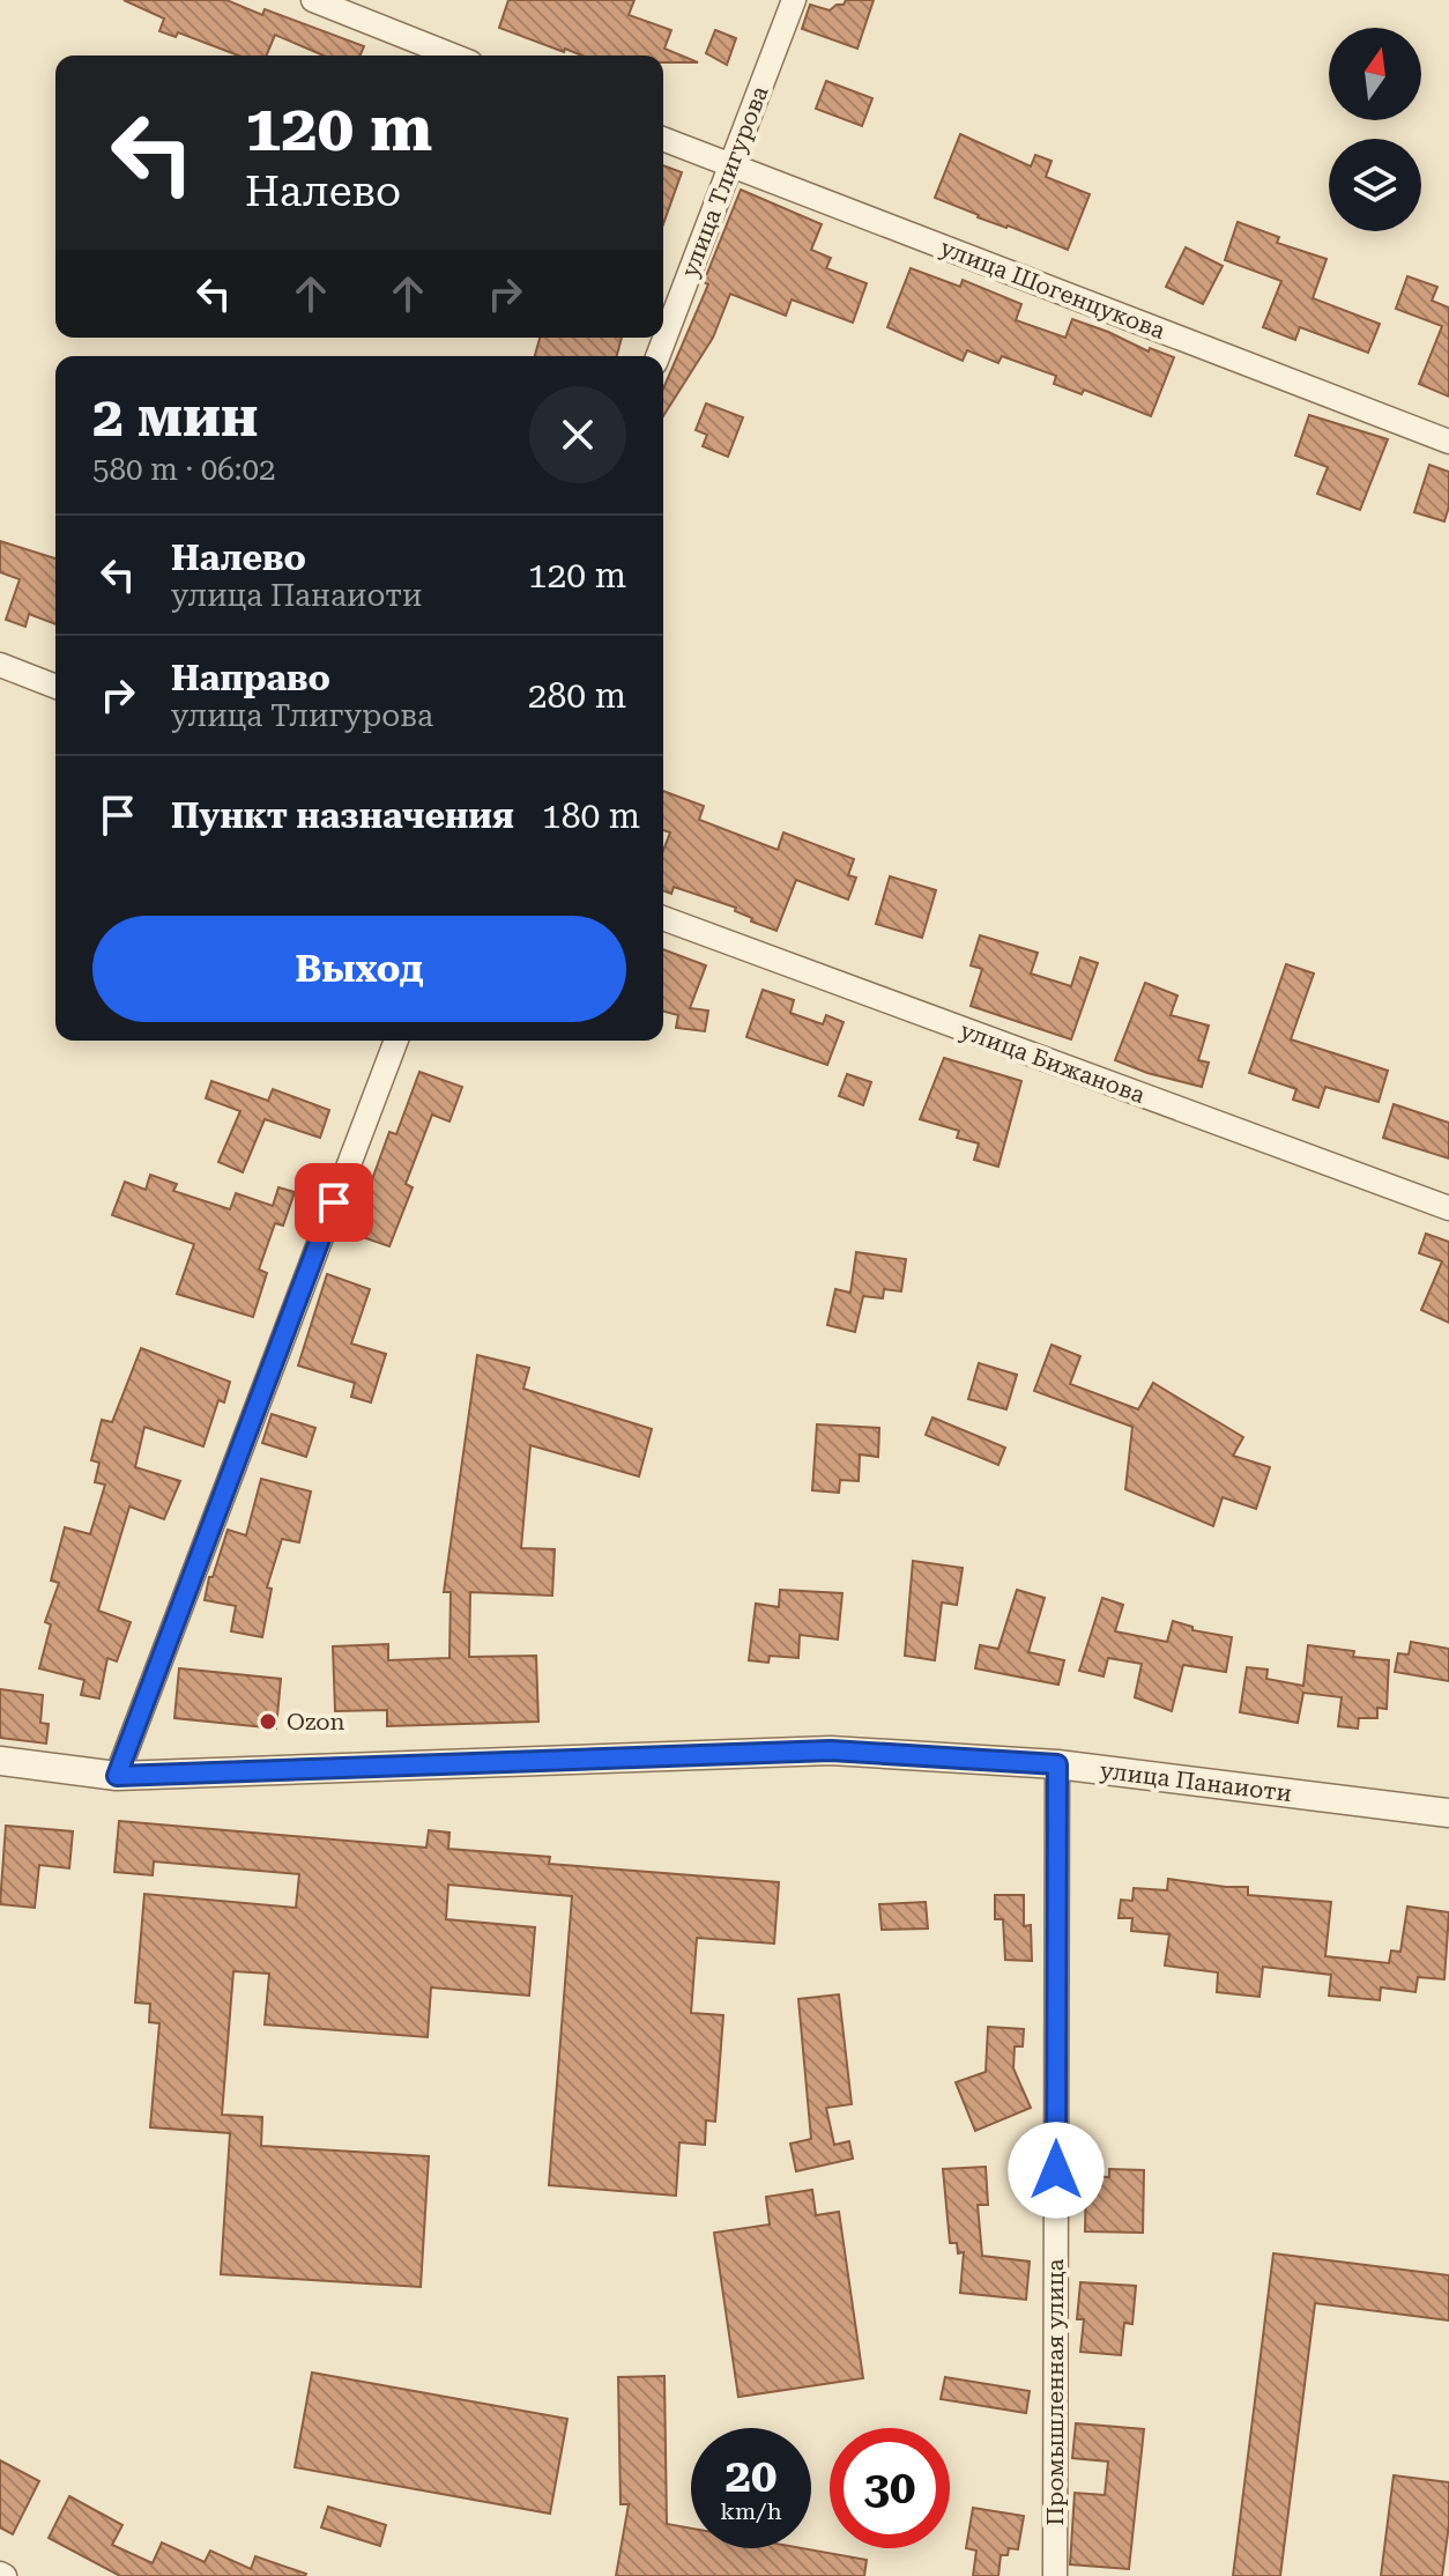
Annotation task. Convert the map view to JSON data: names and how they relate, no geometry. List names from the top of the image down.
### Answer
{
  "streets": {
    "street": [
      "улица Тлигурова",
      "улица Шогенцукова",
      "улица Бижанова",
      "улица Панаиоти",
      "Промышленная улица"
    ]
  },
  "crossings": [
    ["улица Тлигурова", "улица Шогенцукова"],
    ["улица Панаиоти", "Промышленная улица"]
  ],
  "places": ["Ozon"],
  "north": "top",
  "page": {
    "turn": ["120 m", "Налево"],
    "heading": ["2 мин", "580 m · 06:02"],
    "list": [
      {
        "name": "Налево",
        "note": "улица Панаиоти",
        "value": "120 m"
      },
      {
        "name": "Направо",
        "note": "улица Тлигурова",
        "value": "280 m"
      },
      {
        "name": "Пункт назначения",
        "value": "180 m"
      }
    ],
    "buttons": "Выход",
    "speed": "20 km/h",
    "limit": "30"
  }
}
